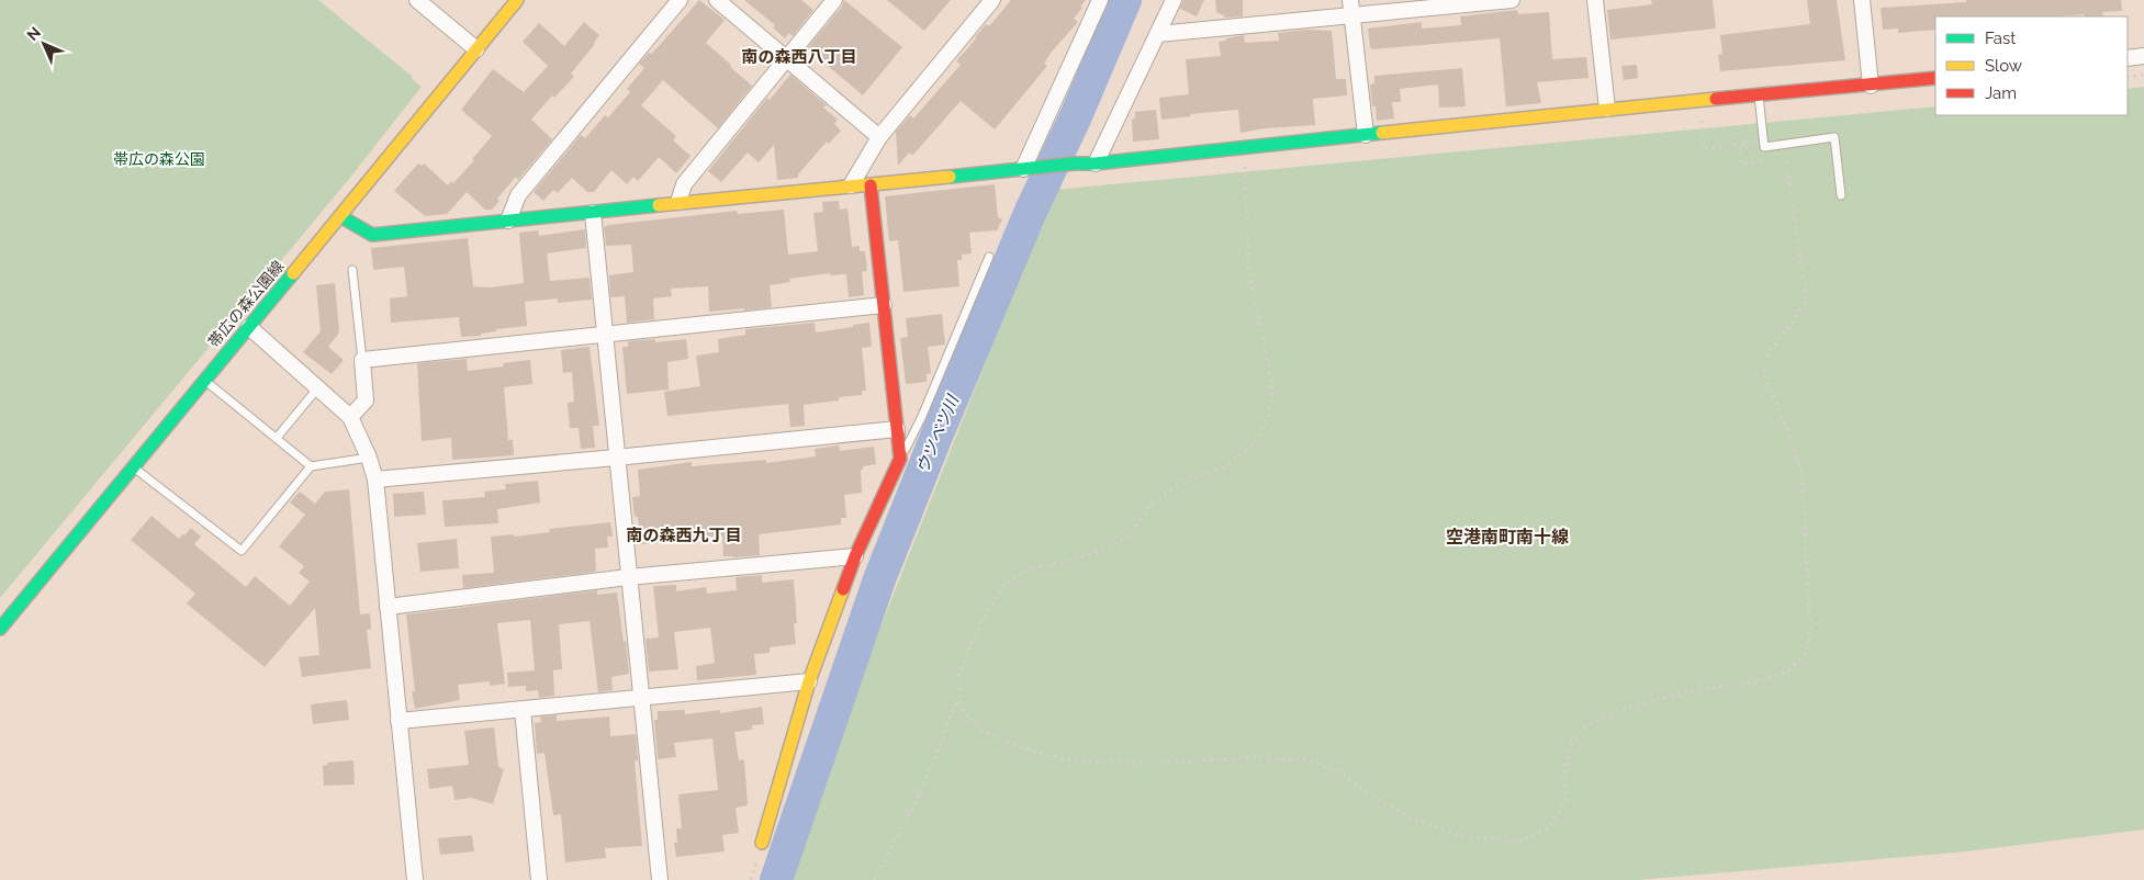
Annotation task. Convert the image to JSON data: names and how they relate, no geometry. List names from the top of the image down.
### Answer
{
  "streets": {
    "street": ["帯広の森公園線"]
  },
  "districts": ["南の森西八丁目", "南の森西九丁目", "空港南町南十線"],
  "water": ["ウツベツ川"],
  "parks": ["帯広の森公園"],
  "legend": ["Fast", "Slow", "Jam"],
  "north": "top left"
}
